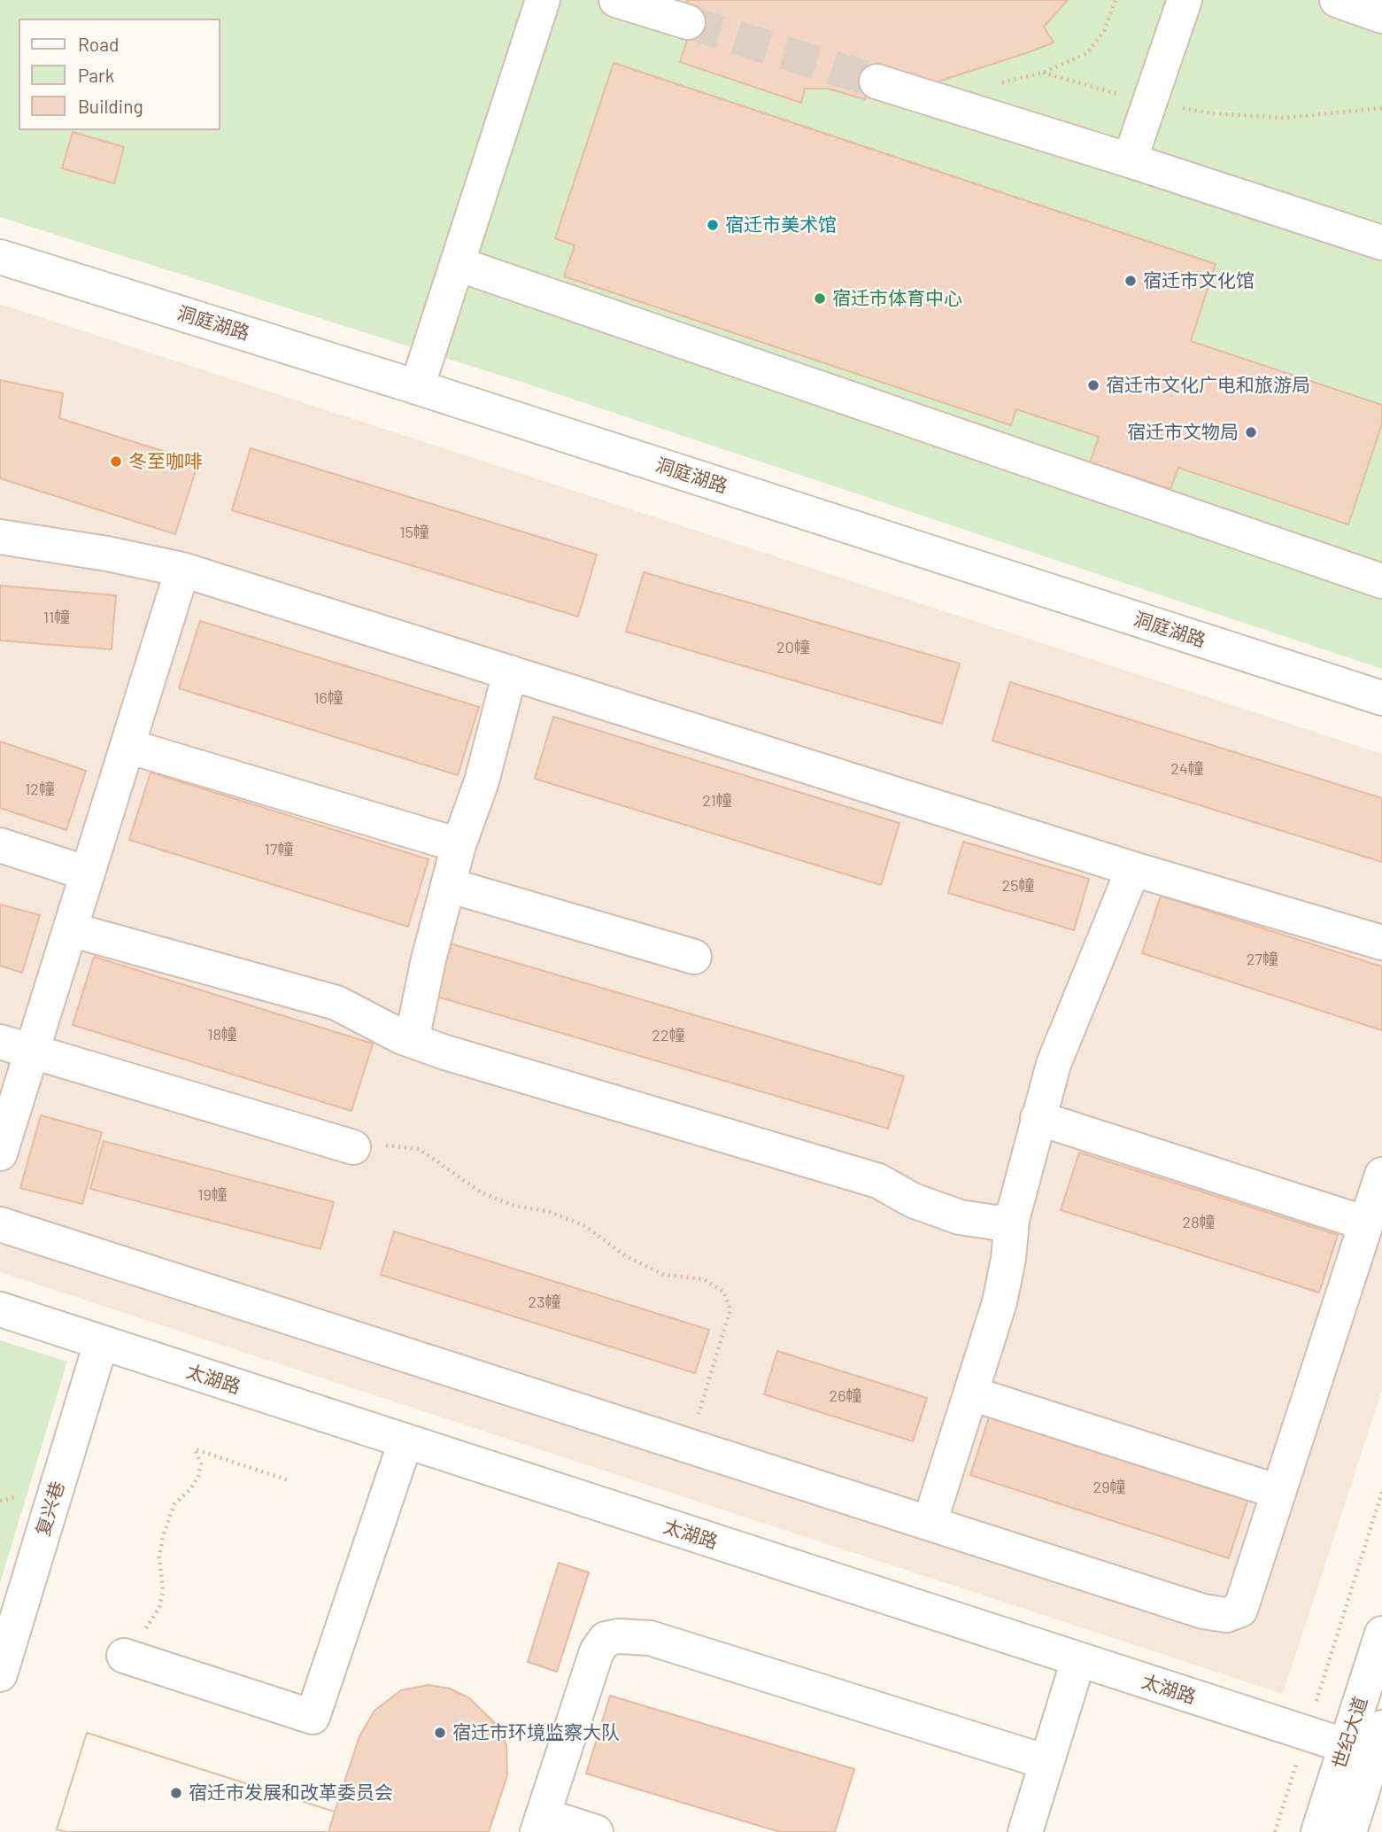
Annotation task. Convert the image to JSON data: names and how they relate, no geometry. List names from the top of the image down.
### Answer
{
  "streets": {
    "street": [
      "洞庭湖路",
      "太湖路",
      "复兴巷",
      "世纪大道"
    ]
  },
  "crossings": [
    ["太湖路", "复兴巷"],
    ["太湖路", "世纪大道"]
  ],
  "places": [
    "宿迁市美术馆",
    "宿迁市文化馆",
    "宿迁市体育中心",
    "宿迁市文化广电和旅游局",
    "宿迁市文物局",
    "冬至咖啡",
    "宿迁市环境监察大队",
    "宿迁市发展和改革委员会"
  ],
  "house_numbers": [
    "15幢",
    "11幢",
    "20幢",
    "16幢",
    "24幢",
    "12幢",
    "21幢",
    "17幢",
    "25幢",
    "27幢",
    "18幢",
    "22幢",
    "19幢",
    "28幢",
    "23幢",
    "26幢",
    "29幢"
  ],
  "legend": ["Road", "Park", "Building"]
}
